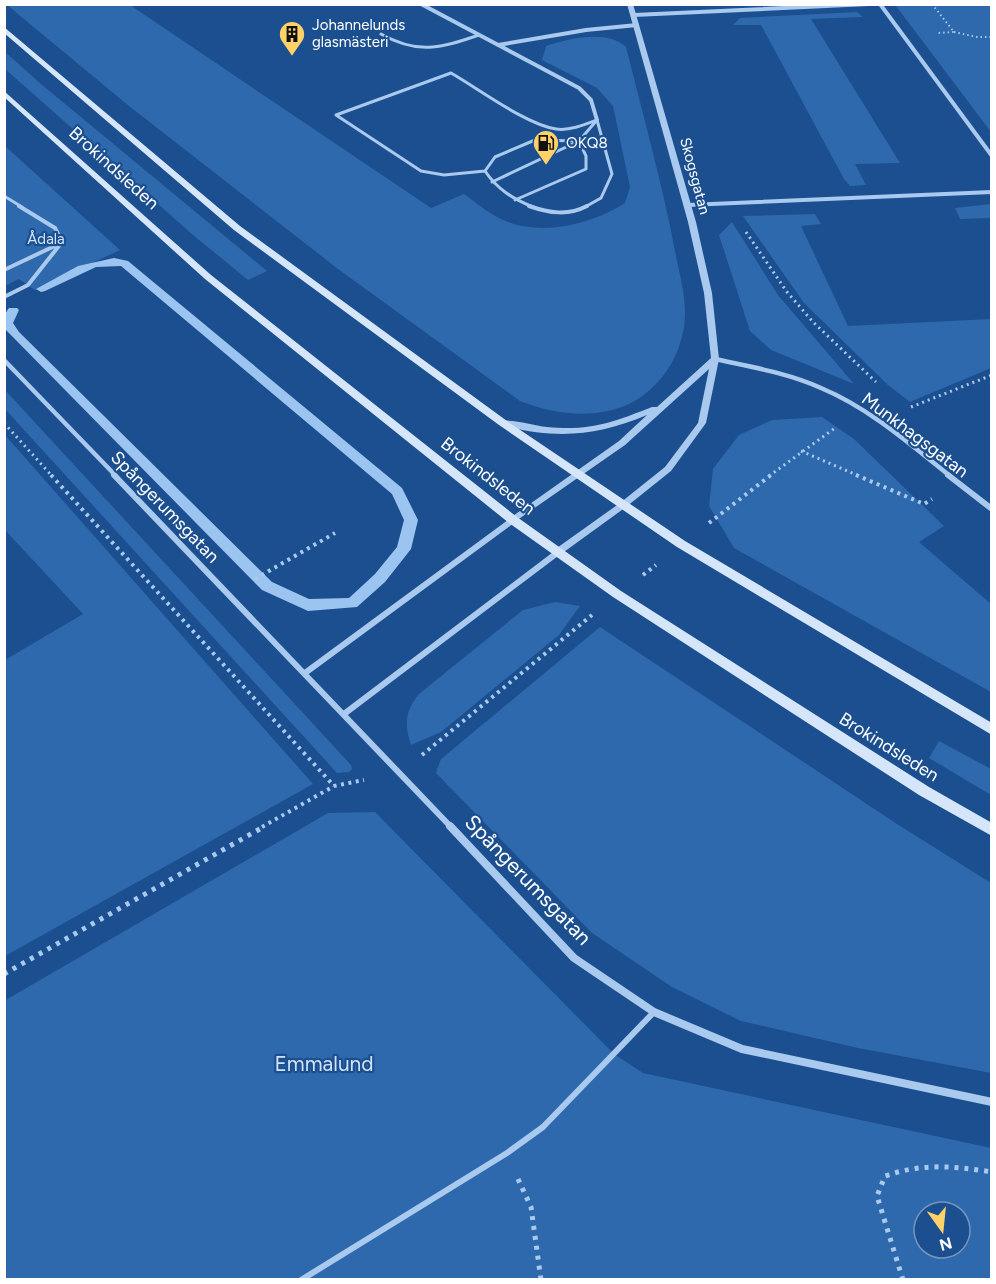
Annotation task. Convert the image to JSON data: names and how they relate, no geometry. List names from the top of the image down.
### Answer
{
  "streets": {
    "main road": ["Brokindsleden"],
    "street": ["Skogsgatan", "Munkhagsgatan", "Spångerumsgatan"]
  },
  "crossings": [
    ["Brokindsleden", "Skogsgatan"],
    ["Skogsgatan", "Munkhagsgatan"]
  ],
  "parks": ["Ådala", "Emmalund"],
  "places": {
    "building": ["Johannelunds glasmästeri"],
    "fuel station": ["OKQ8"]
  },
  "north": "bottom"
}
